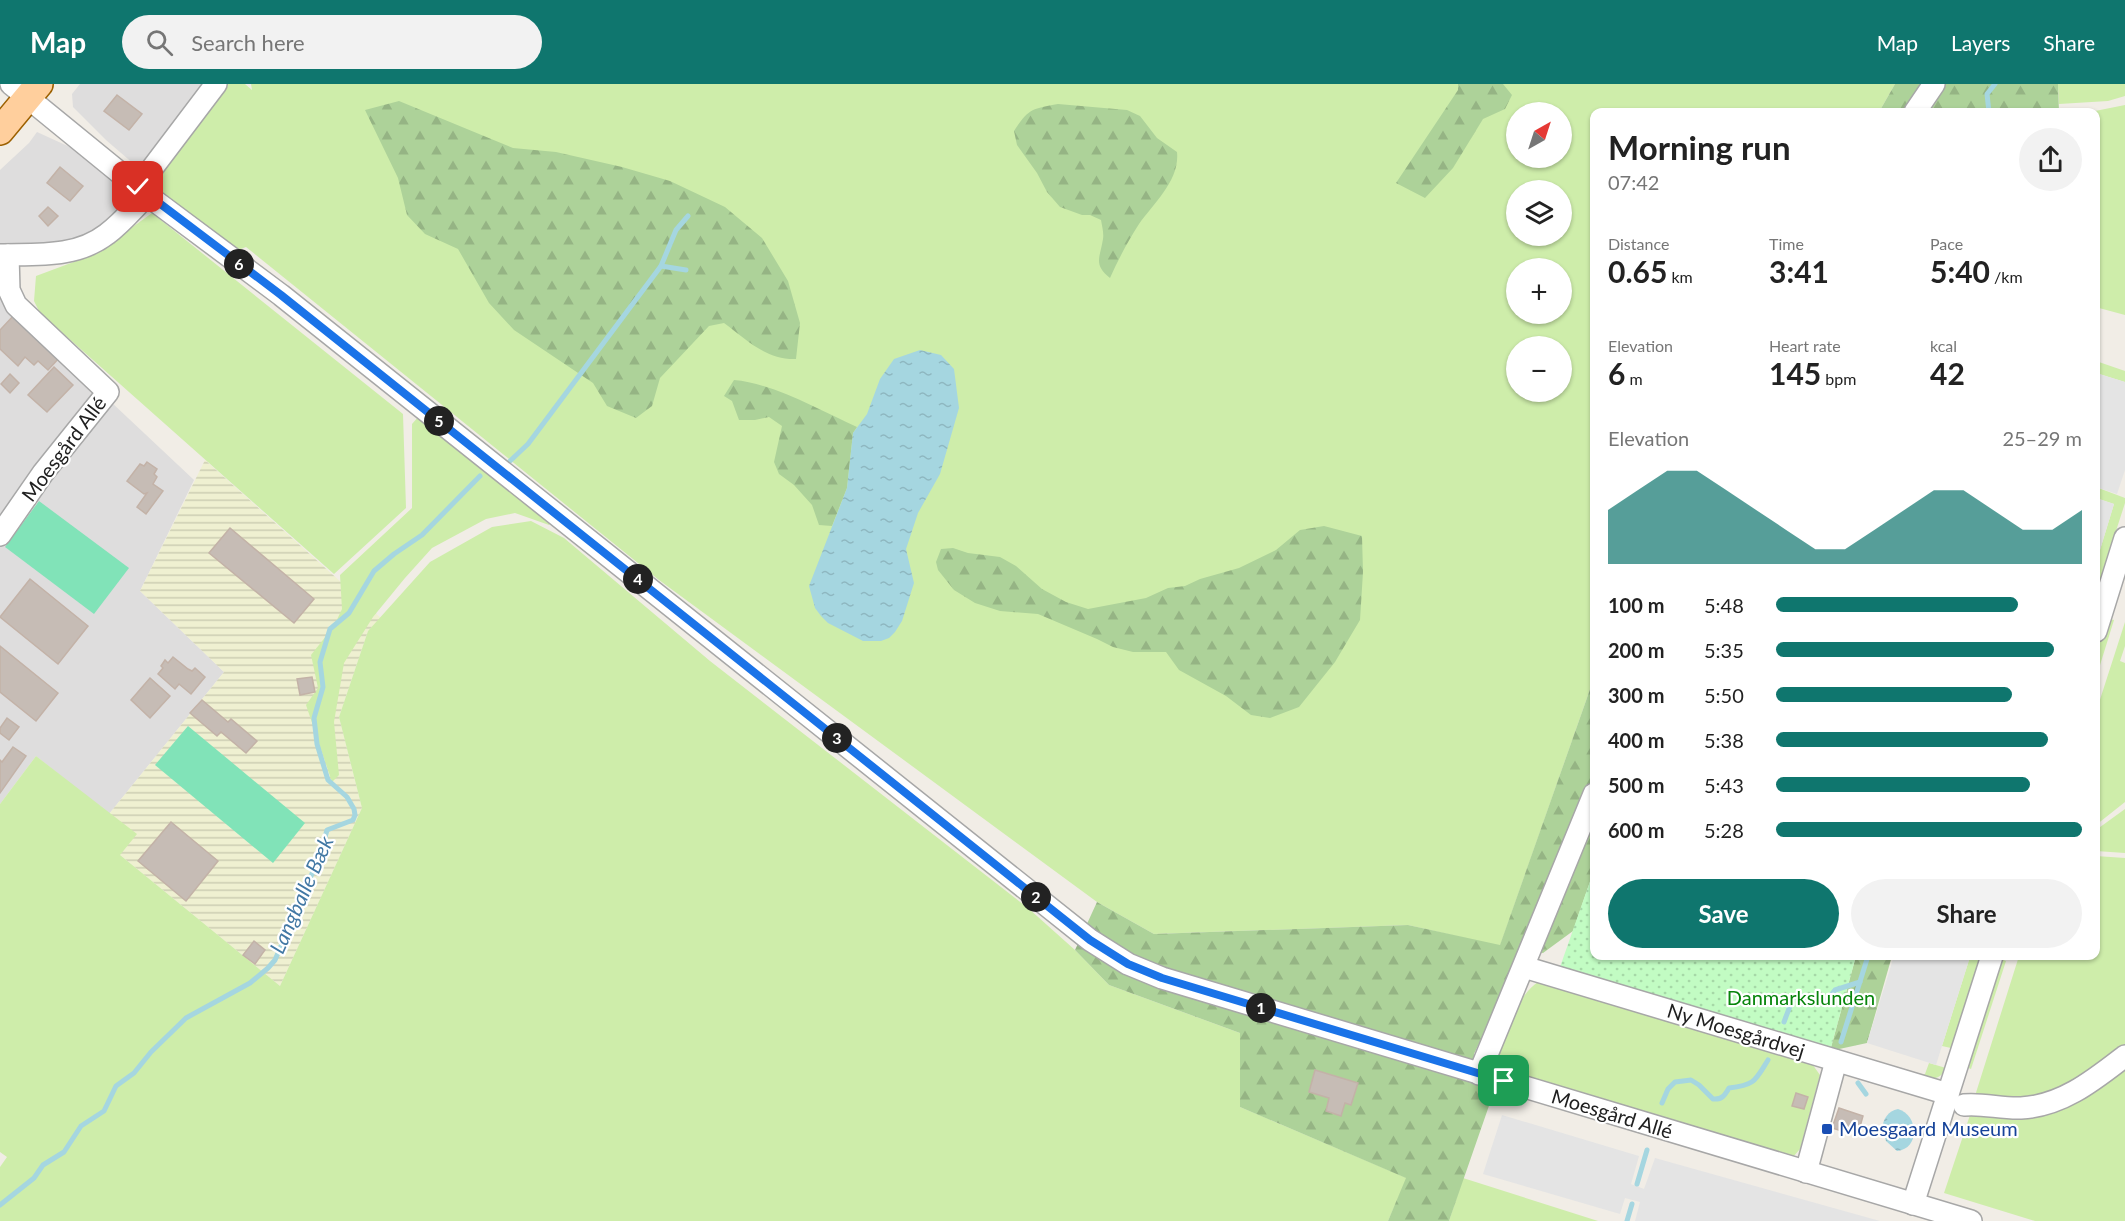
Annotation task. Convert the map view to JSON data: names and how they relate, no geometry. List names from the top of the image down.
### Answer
{
  "streets": {
    "street": ["Moesgård Allé", "Ny Moesgårdvej"]
  },
  "water": ["Langballe Bæk"],
  "parks": ["Danmarkslunden"],
  "places": {
    "transit": ["Moesgaard Museum"]
  },
  "north": "top right",
  "page": {
    "header": "Map",
    "search": "Search here",
    "nav": ["Map", "Layers", "Share"],
    "map_buttons": ["+", "−"],
    "heading": ["Morning run", "07:42"],
    "stats": [
      ["Distance", "0.65 km"],
      ["Time", "3:41"],
      ["Pace", "5:40 /km"],
      ["Elevation", "6 m"],
      ["Heart rate", "145 bpm"],
      ["kcal", "42"]
    ],
    "pins": [
      "6",
      "5",
      "4",
      "3",
      "2",
      "1"
    ],
    "chart": ["Elevation", "25–29 m"],
    "list": [
      {
        "name": "100 m",
        "note": "5:48"
      },
      {
        "name": "200 m",
        "note": "5:35"
      },
      {
        "name": "300 m",
        "note": "5:50"
      },
      {
        "name": "400 m",
        "note": "5:38"
      },
      {
        "name": "500 m",
        "note": "5:43"
      },
      {
        "name": "600 m",
        "note": "5:28"
      }
    ],
    "buttons": ["Save", "Share"]
  }
}
